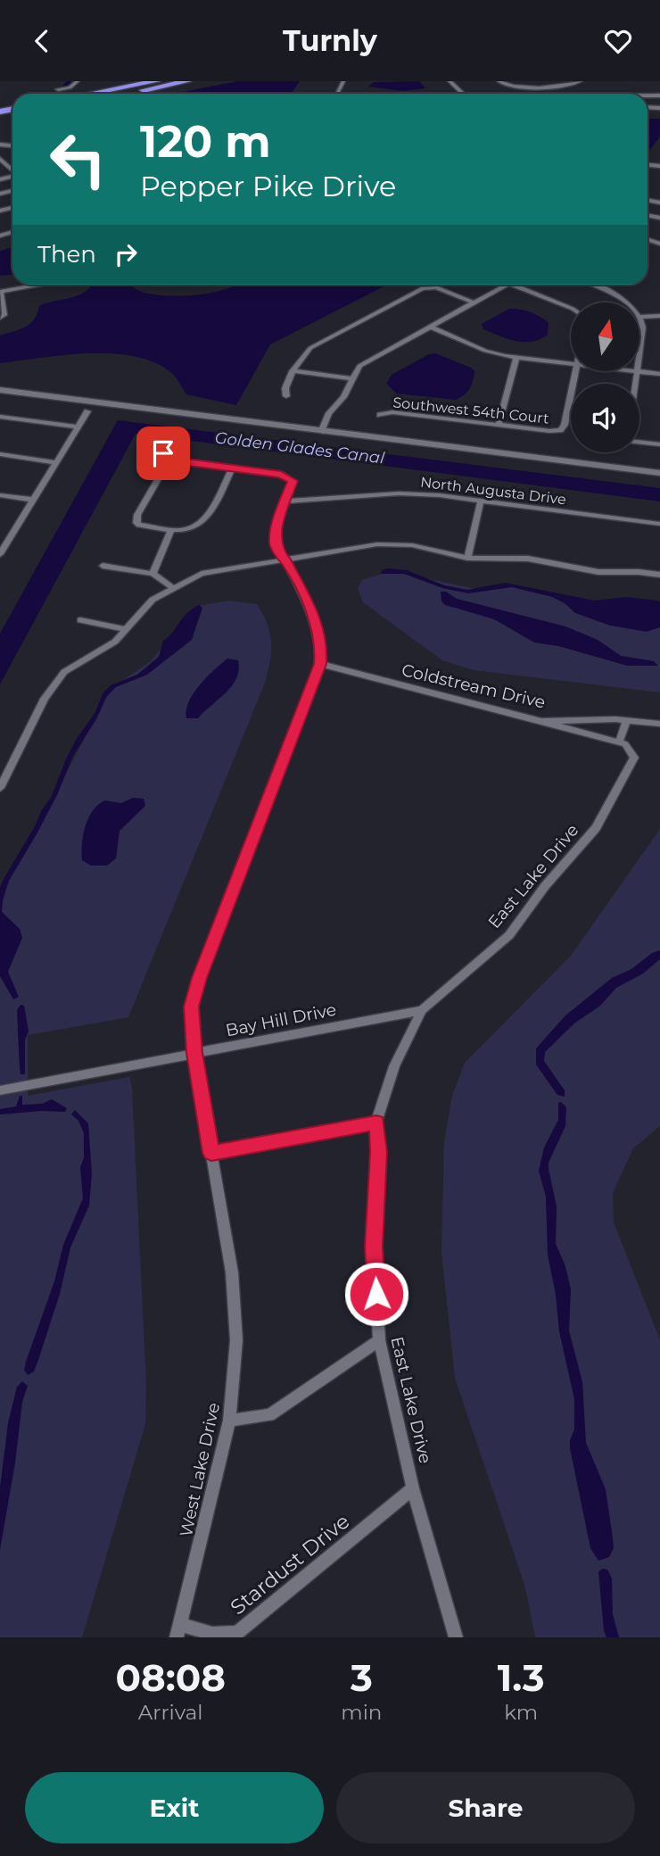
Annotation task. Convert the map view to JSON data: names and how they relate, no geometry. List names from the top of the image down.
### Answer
{
  "streets": {
    "street": [
      "Southwest 54th Court",
      "North Augusta Drive",
      "Coldstream Drive",
      "East Lake Drive",
      "Bay Hill Drive",
      "West Lake Drive",
      "Stardust Drive"
    ]
  },
  "crossings": [
    ["North Augusta Drive", "West Lake Drive"],
    ["Coldstream Drive", "West Lake Drive"],
    ["East Lake Drive", "Bay Hill Drive"],
    ["East Lake Drive", "Stardust Drive"],
    ["Bay Hill Drive", "West Lake Drive"],
    ["West Lake Drive", "Stardust Drive"]
  ],
  "water": ["Golden Glades Canal"],
  "north": "top",
  "page": {
    "header": "Turnly",
    "turn": ["120 m", "Pepper Pike Drive"],
    "then": "Then",
    "eta": [
      "08:08",
      "Arrival",
      "3",
      "min",
      "1.3",
      "km"
    ],
    "buttons": ["Exit", "Share"]
  }
}
